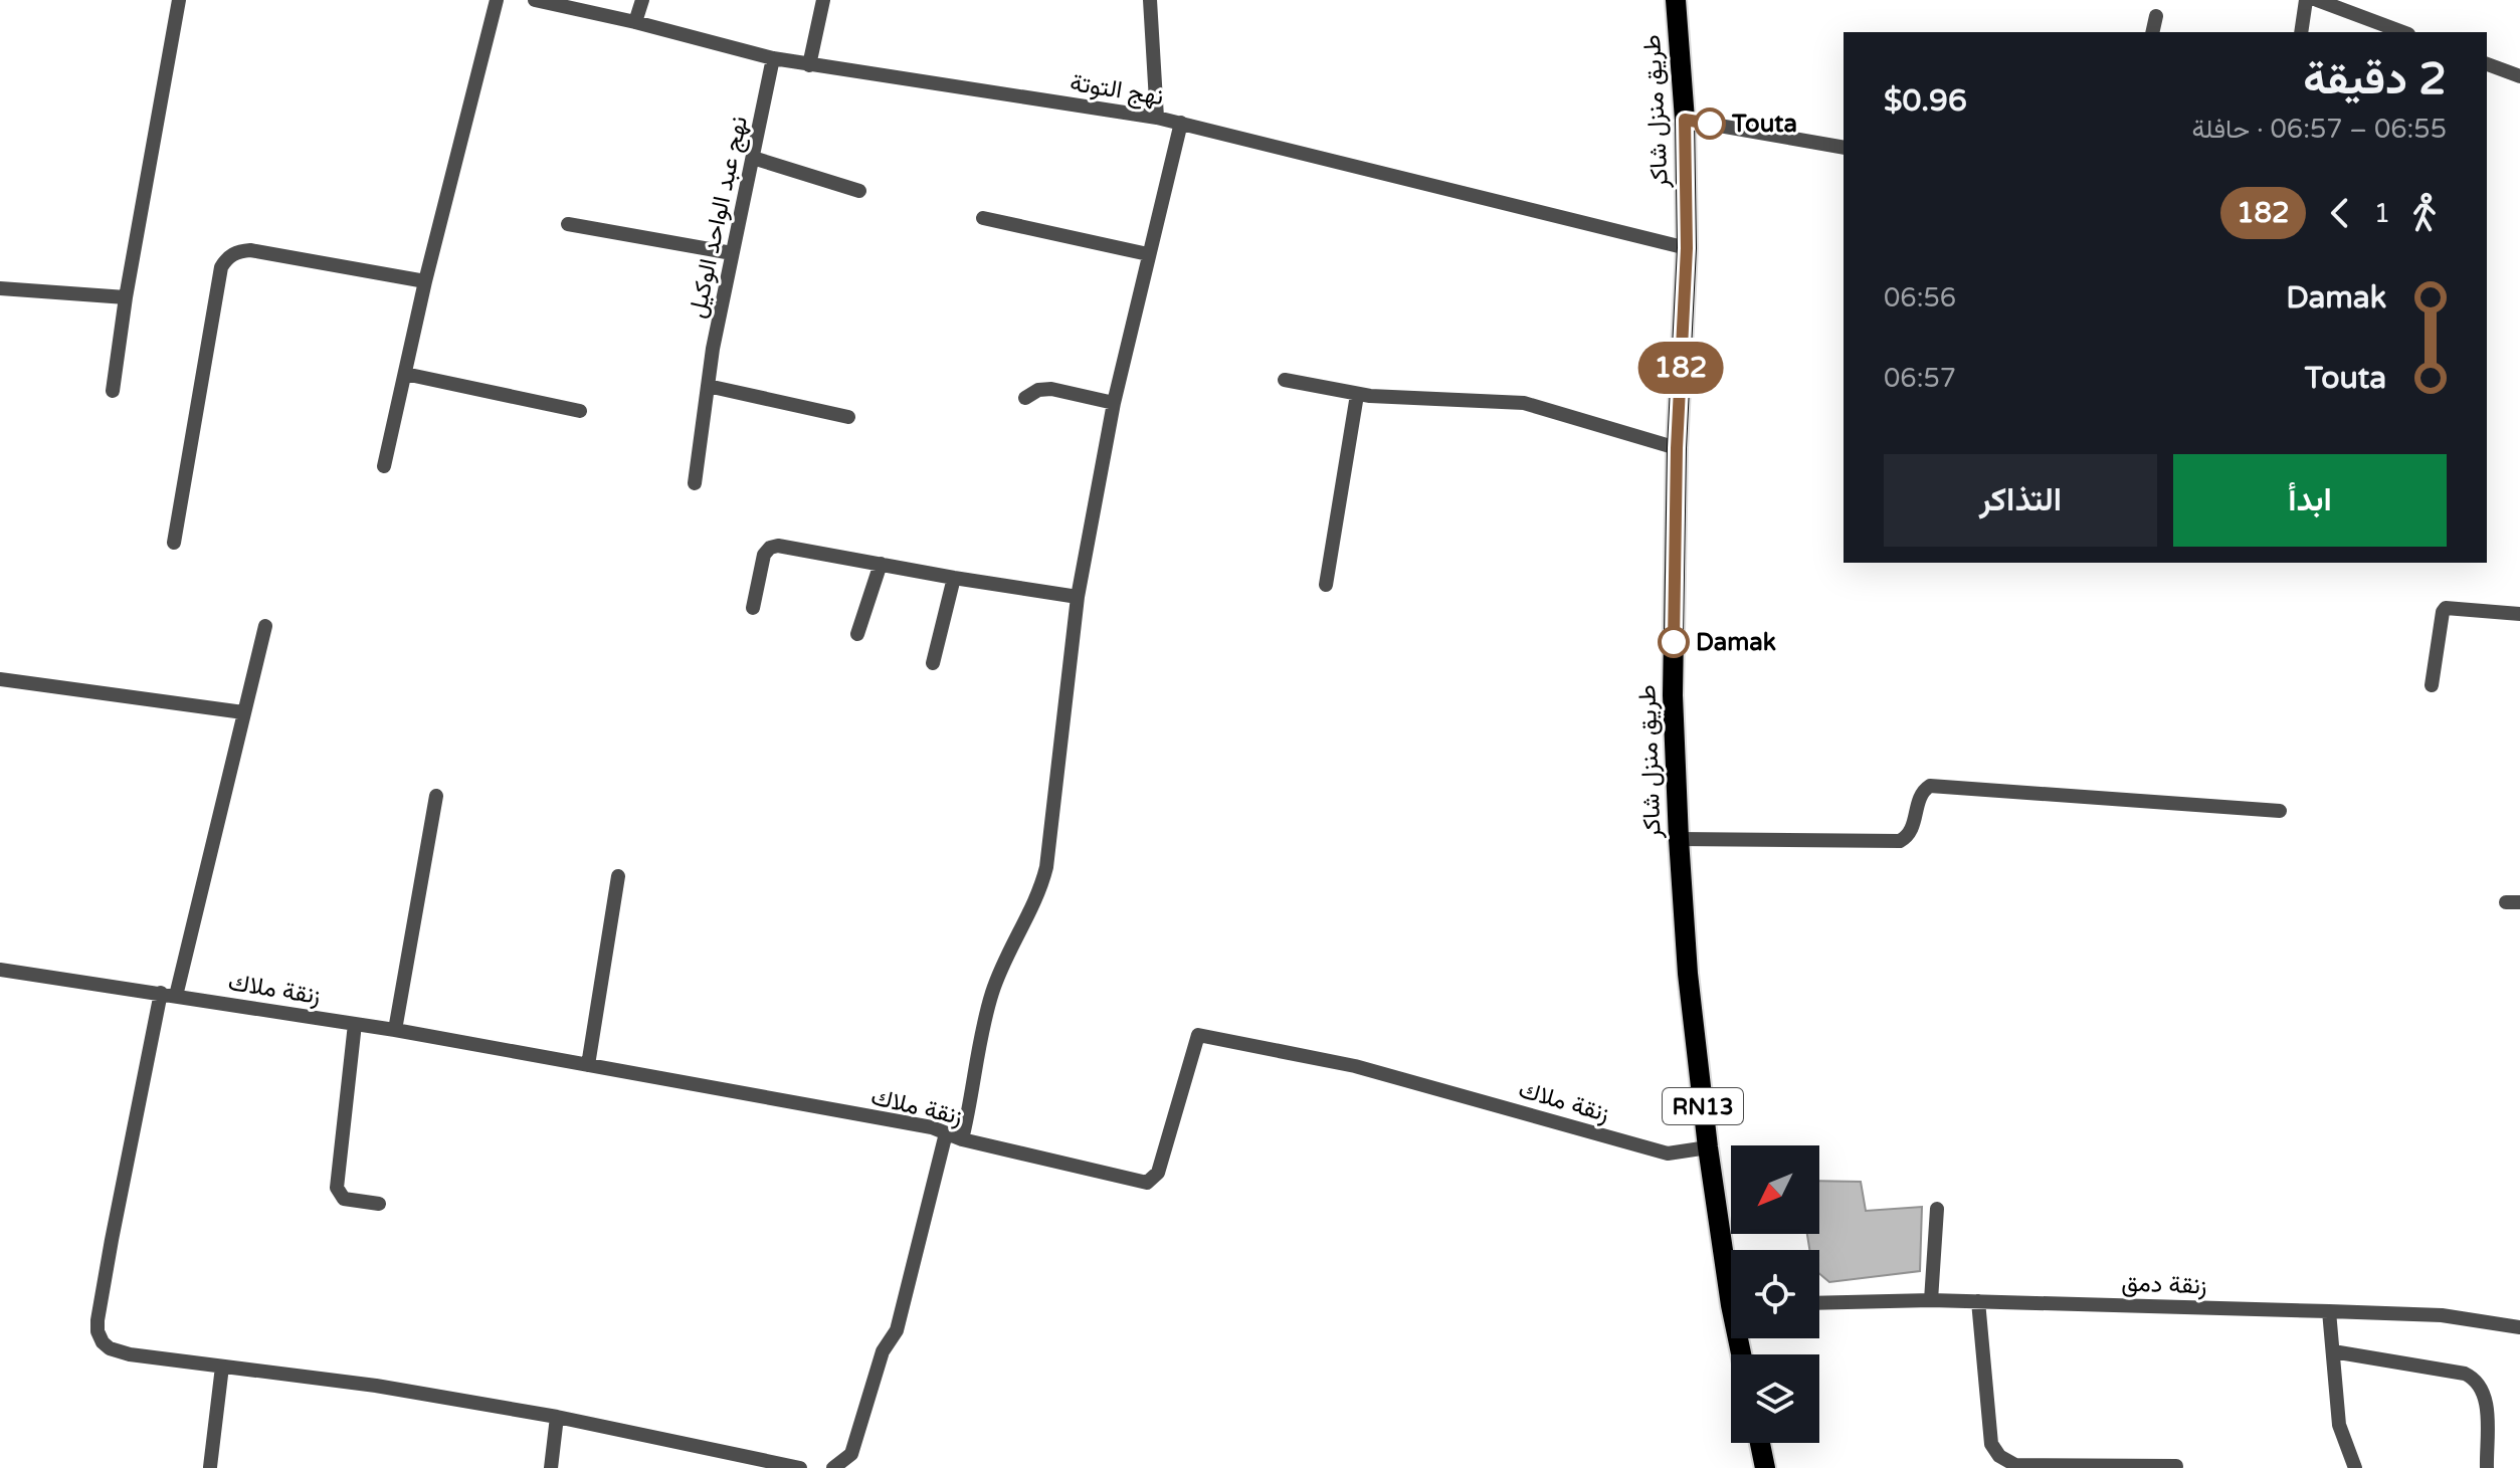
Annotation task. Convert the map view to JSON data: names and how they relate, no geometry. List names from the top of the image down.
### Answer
{
  "streets": {
    "main road": ["طريق منزل شاكر", "RN13"],
    "street": [
      "نهج التوتة",
      "نهج عبد الواحد الوكيل",
      "زنقة ملاك",
      "زنقة دمق"
    ]
  },
  "crossings": [
    ["نهج التوتة", "طريق منزل شاكر"],
    ["نهج التوتة", "نهج عبد الواحد الوكيل"],
    ["طريق منزل شاكر", "زنقة ملاك"]
  ],
  "places": ["Touta", "Damak"],
  "lines": ["bus line 182"],
  "north": "bottom left",
  "page": {
    "on_map": "182",
    "heading": ["2 دقيقة", "06:55 – 06:57 · حافلة", "$0.96"],
    "legs": ["1", "182"],
    "list": [
      {
        "name": "Damak",
        "value": "06:56"
      },
      {
        "name": "Touta",
        "value": "06:57"
      }
    ],
    "buttons": ["ابدأ", "التذاكر"]
  }
}
